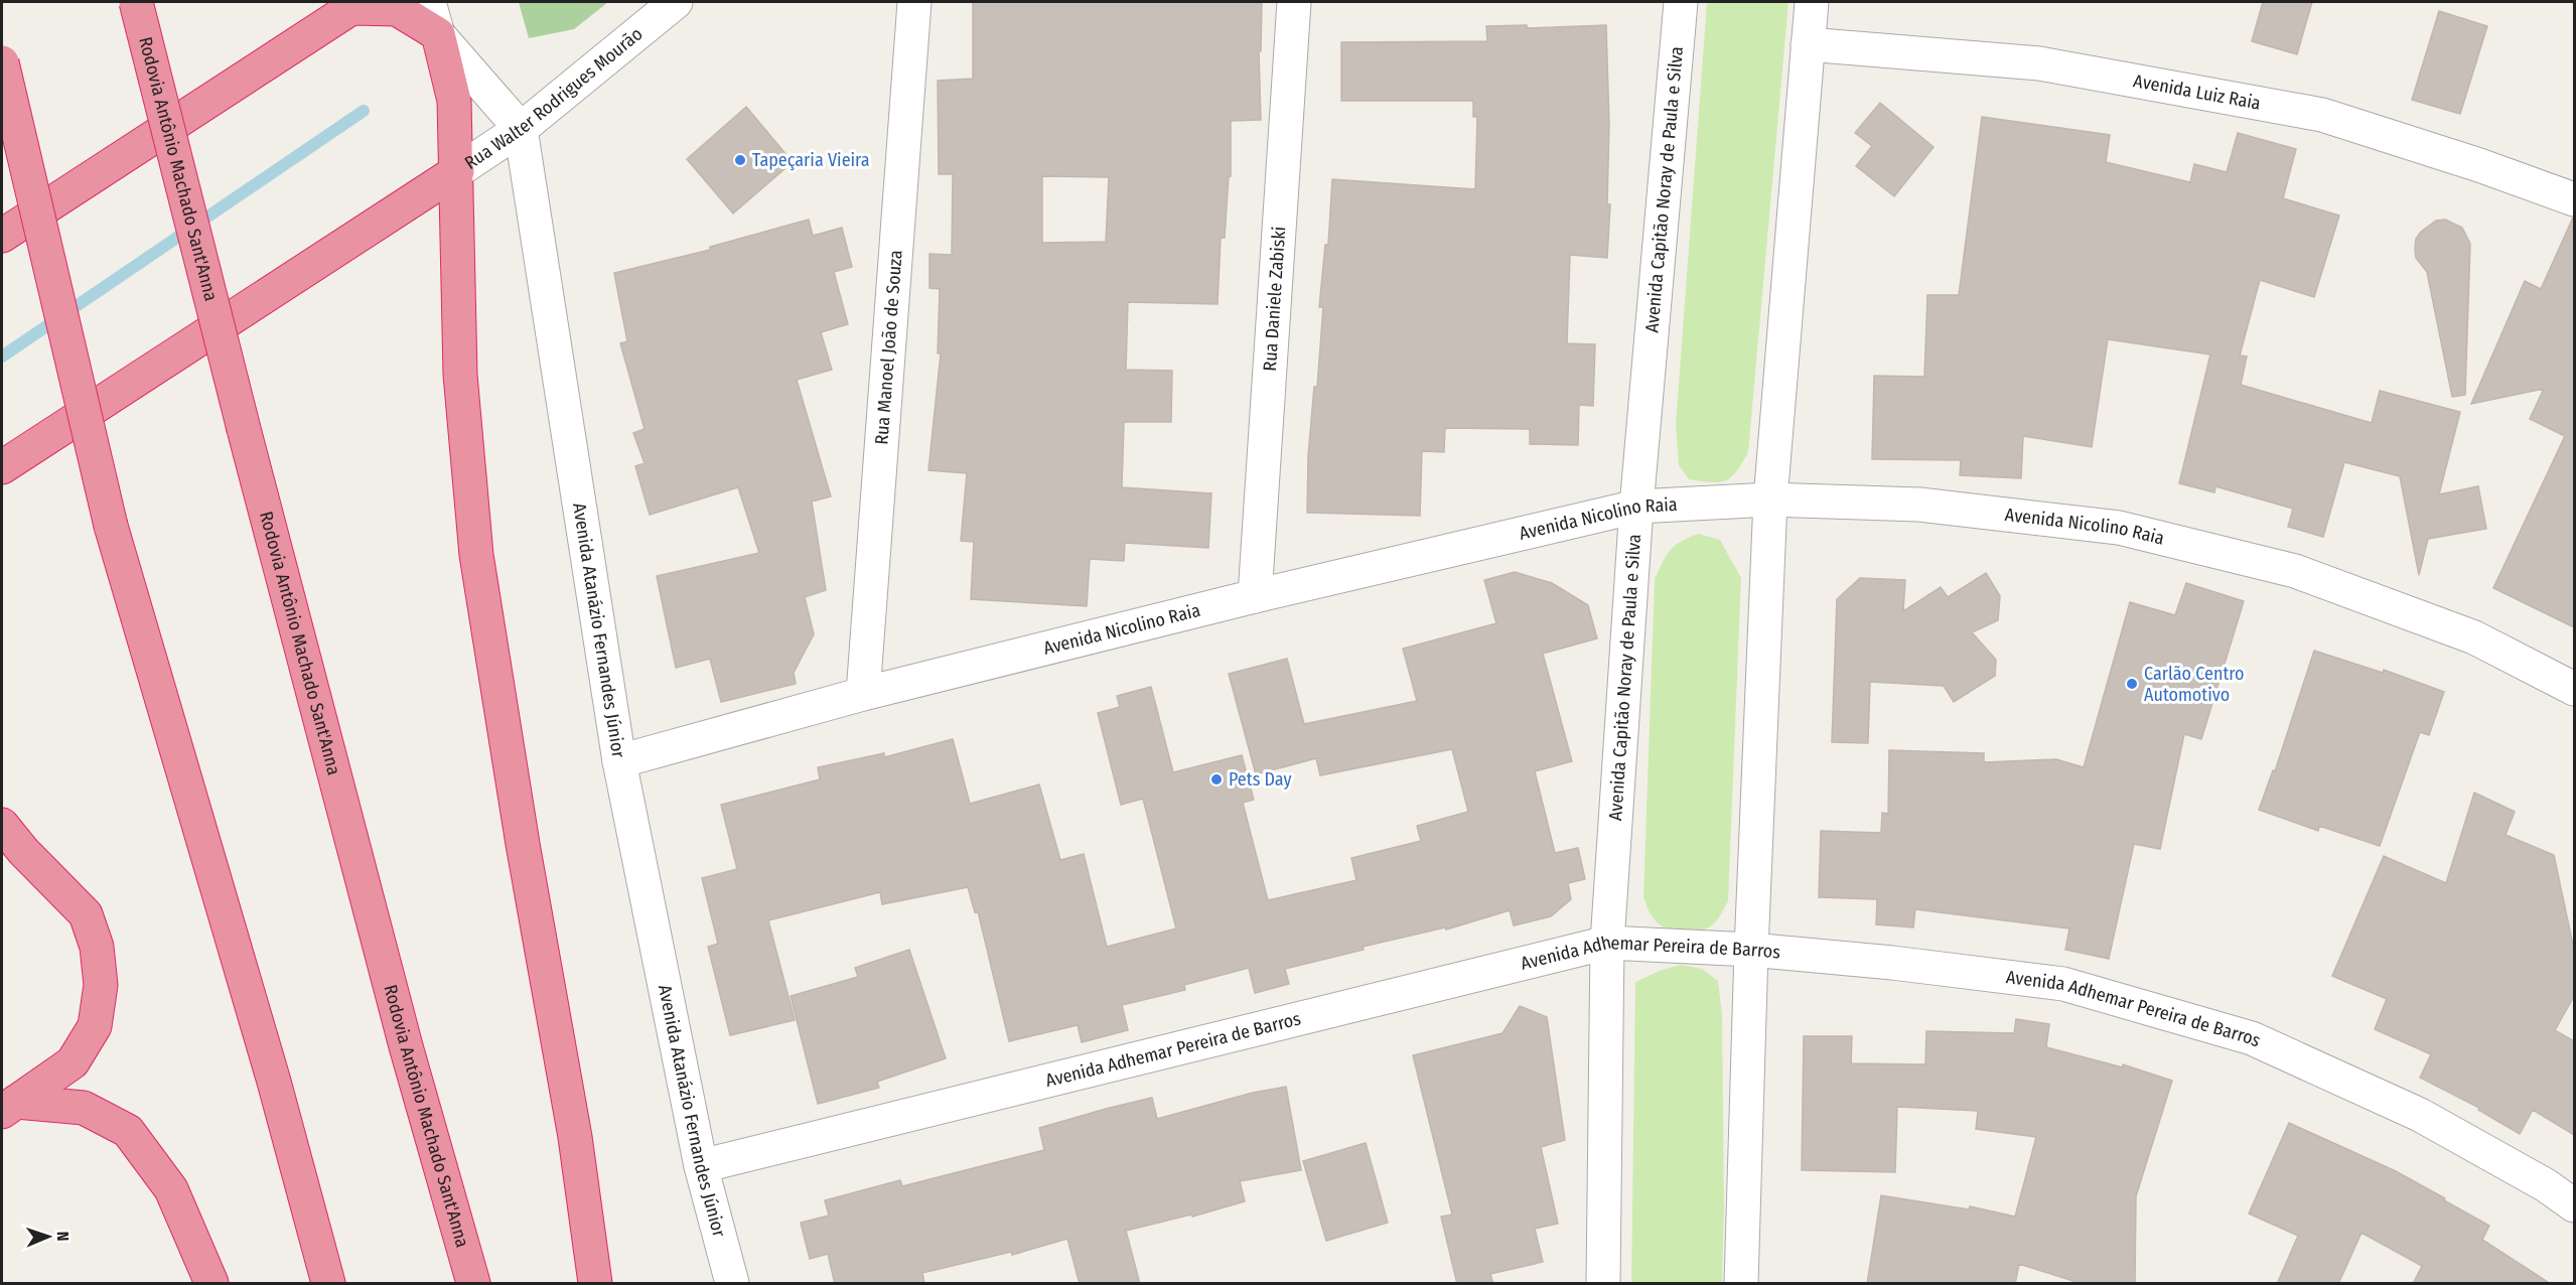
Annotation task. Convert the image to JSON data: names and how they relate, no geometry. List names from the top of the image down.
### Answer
{
  "streets": {
    "highway": ["Rodovia Antônio Machado Sant'Anna"],
    "street": [
      "Avenida Luiz Raia",
      "Rua Walter Rodrigues Mourão",
      "Avenida Capitão Noray de Paula e Silva",
      "Rua Daniele Zabiski",
      "Rua Manoel João de Souza",
      "Avenida Nicolino Raia",
      "Avenida Atanázio Fernandes Júnior",
      "Avenida Adhemar Pereira de Barros"
    ]
  },
  "crossings": [
    ["Rua Walter Rodrigues Mourão", "Avenida Atanázio Fernandes Júnior"],
    ["Avenida Capitão Noray de Paula e Silva", "Avenida Nicolino Raia"],
    ["Avenida Capitão Noray de Paula e Silva", "Avenida Adhemar Pereira de Barros"],
    ["Rua Daniele Zabiski", "Avenida Nicolino Raia"],
    ["Rua Manoel João de Souza", "Avenida Nicolino Raia"],
    ["Avenida Nicolino Raia", "Avenida Atanázio Fernandes Júnior"],
    ["Avenida Atanázio Fernandes Júnior", "Avenida Adhemar Pereira de Barros"]
  ],
  "places": ["Tapeçaria Vieira", "Carlão Centro Automotivo", "Pets Day"],
  "north": "right"
}
